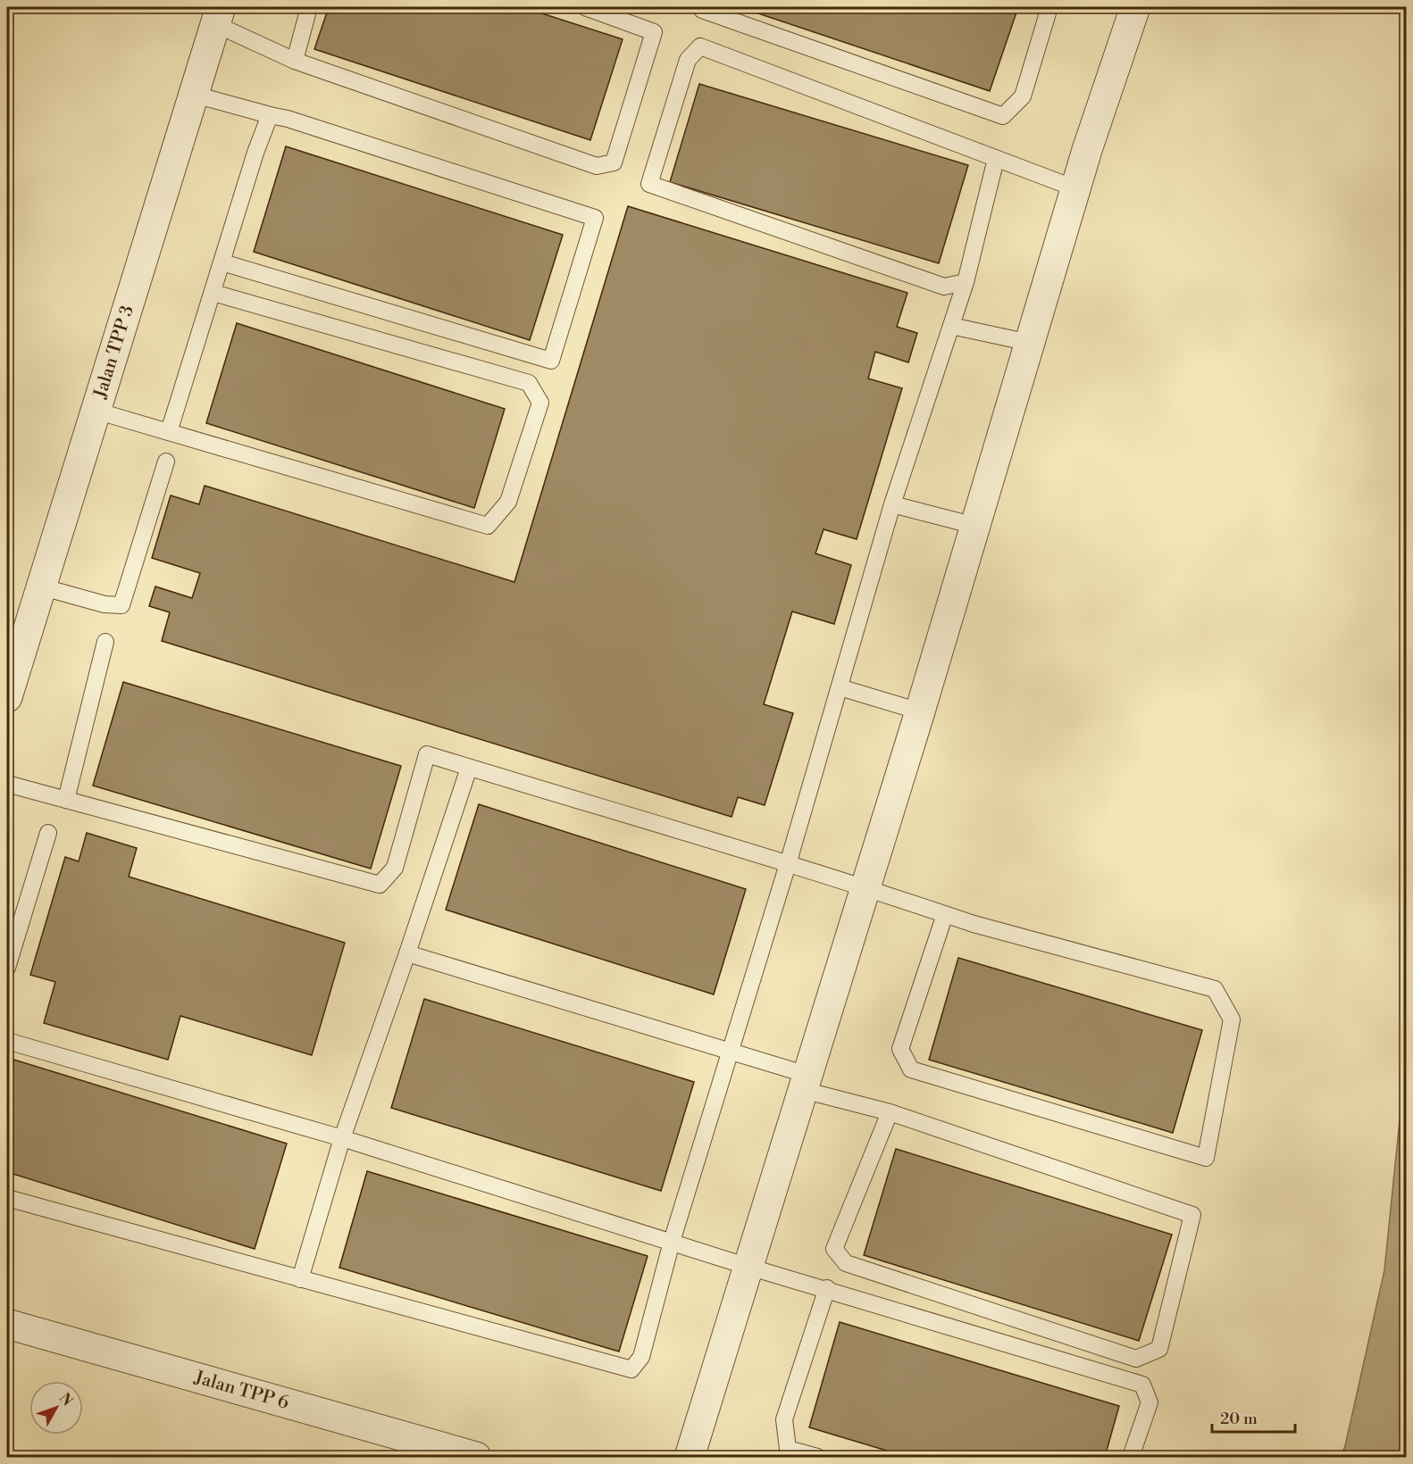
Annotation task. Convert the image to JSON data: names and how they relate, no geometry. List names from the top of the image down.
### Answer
{
  "streets": {
    "street": ["Jalan TPP 3", "Jalan TPP 6"]
  },
  "scale_bar": "20 m",
  "north": "top right"
}
